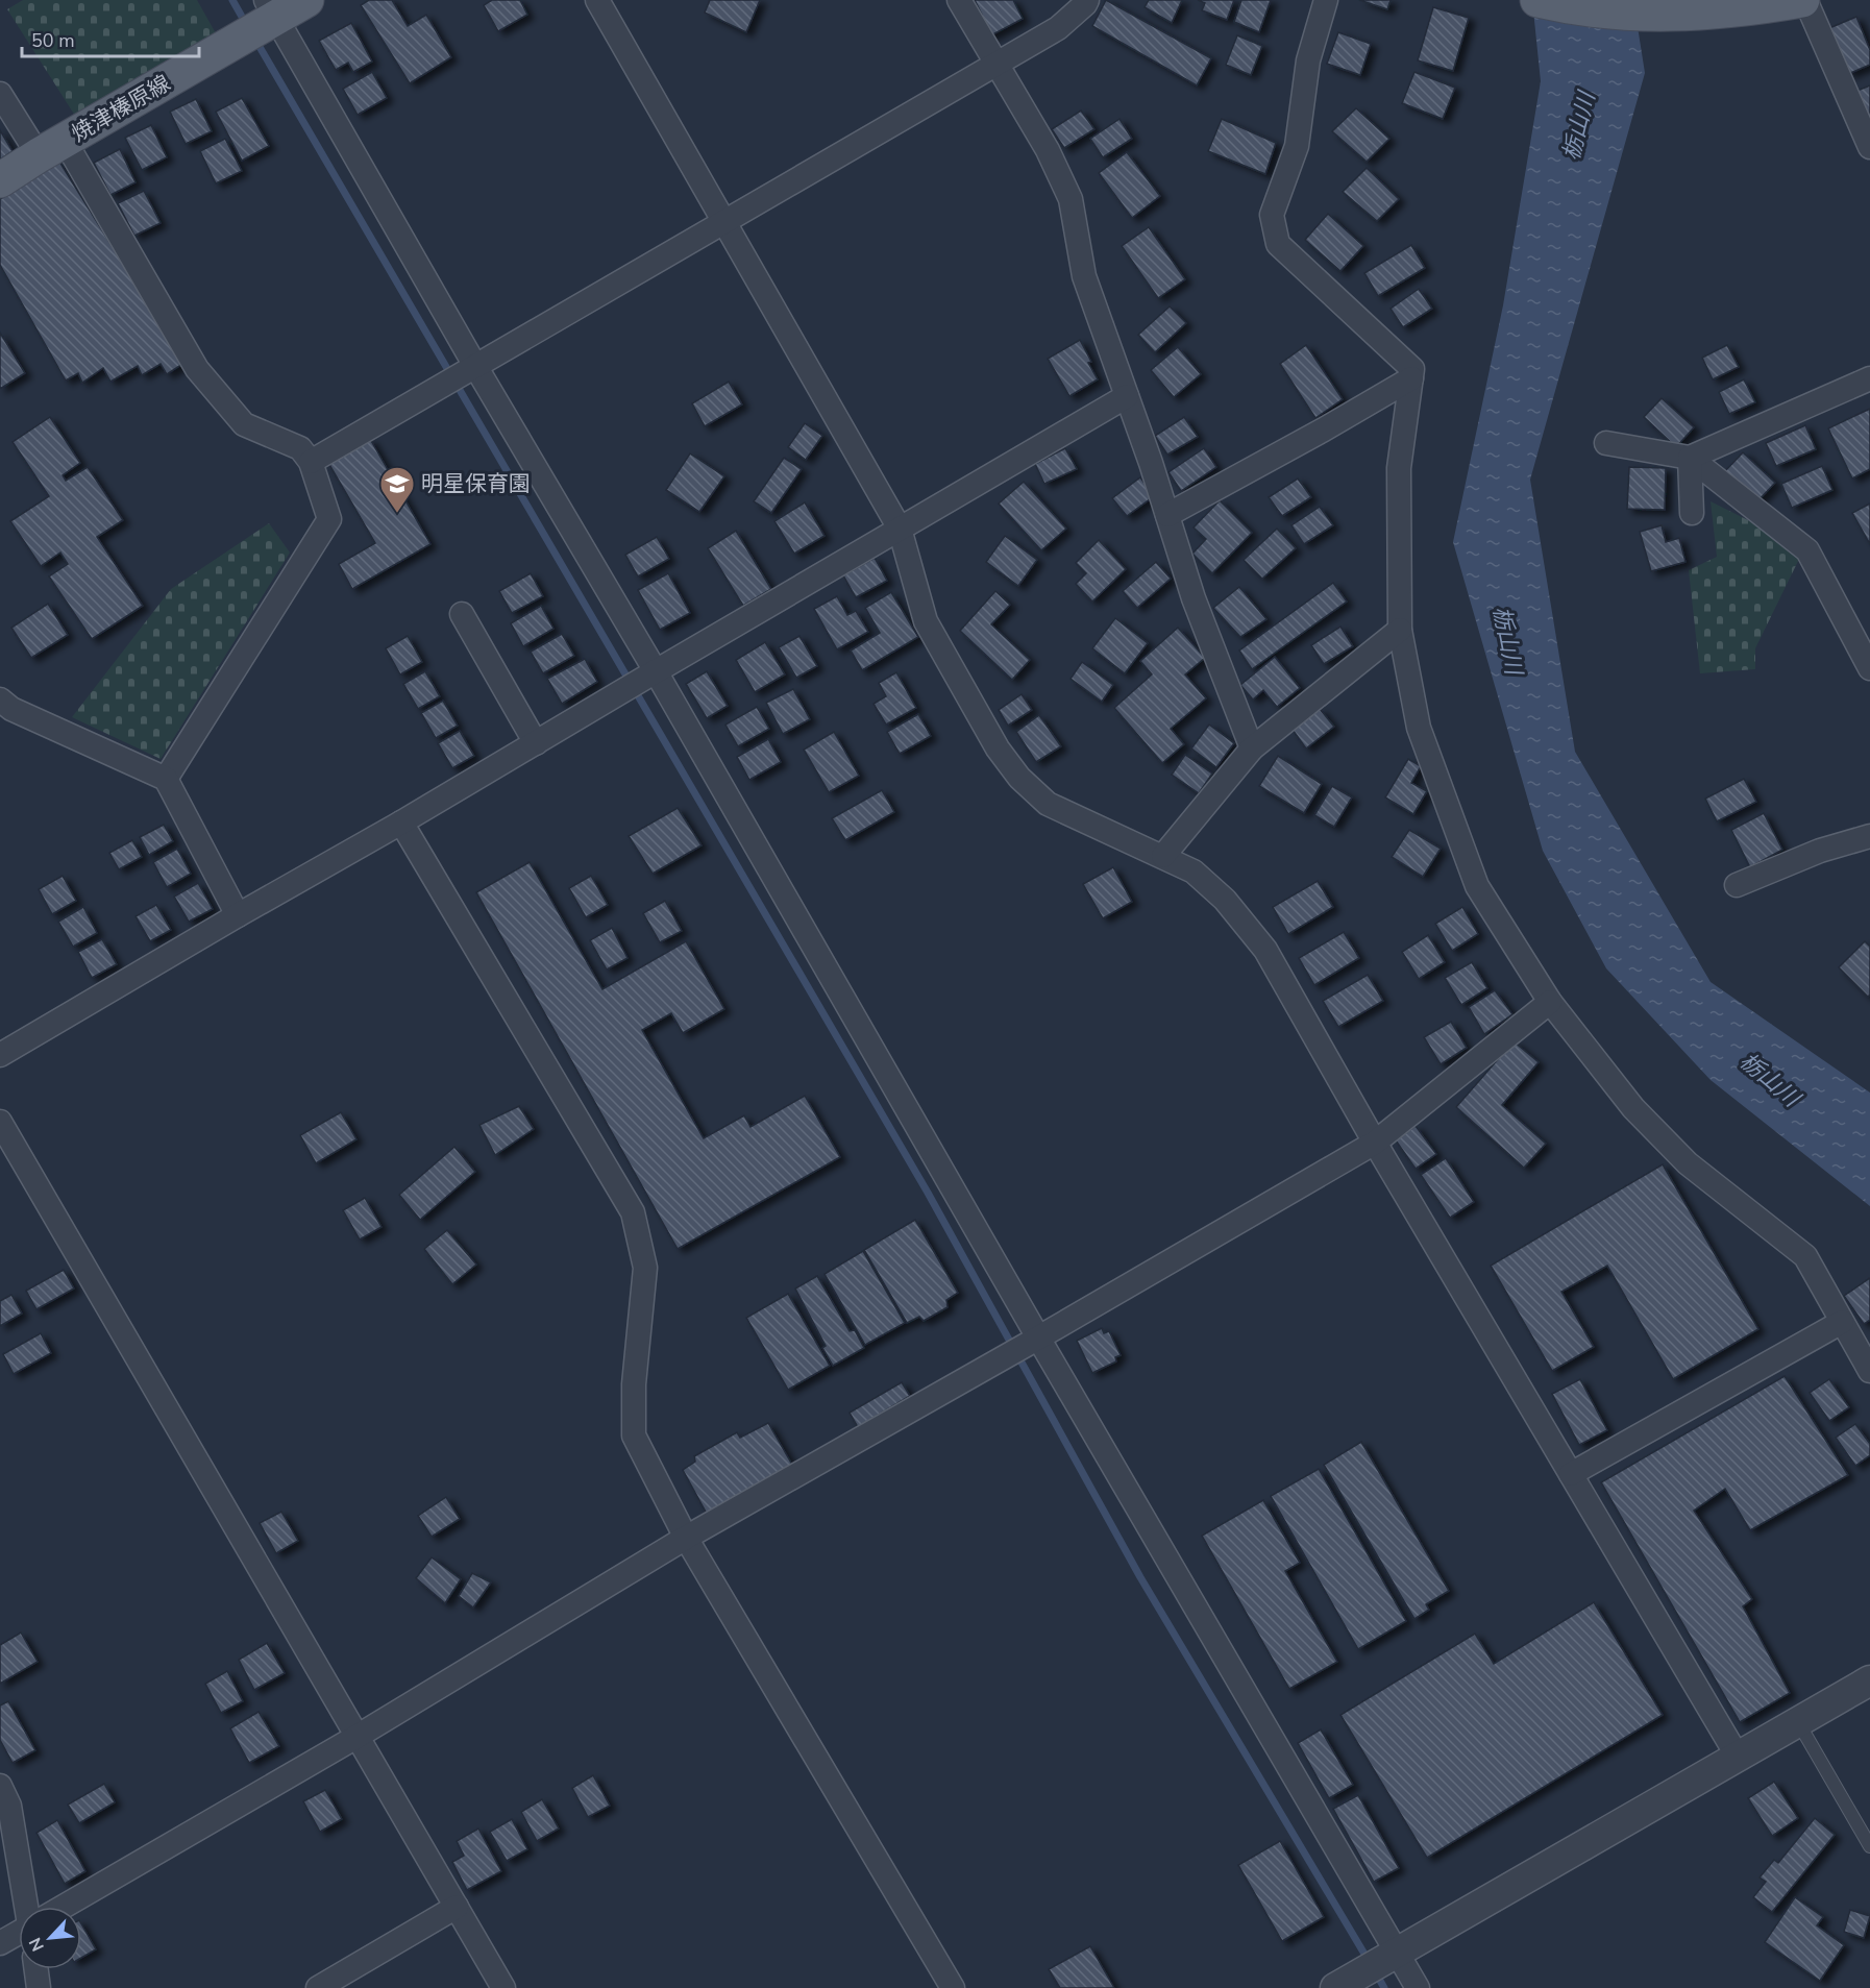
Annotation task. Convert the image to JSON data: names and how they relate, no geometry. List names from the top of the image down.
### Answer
{
  "streets": {
    "main road": ["焼津榛原線"]
  },
  "water": ["栃山川"],
  "places": {
    "school or university": ["明星保育園"]
  },
  "scale_bar": "50 m",
  "north": "bottom left"
}
